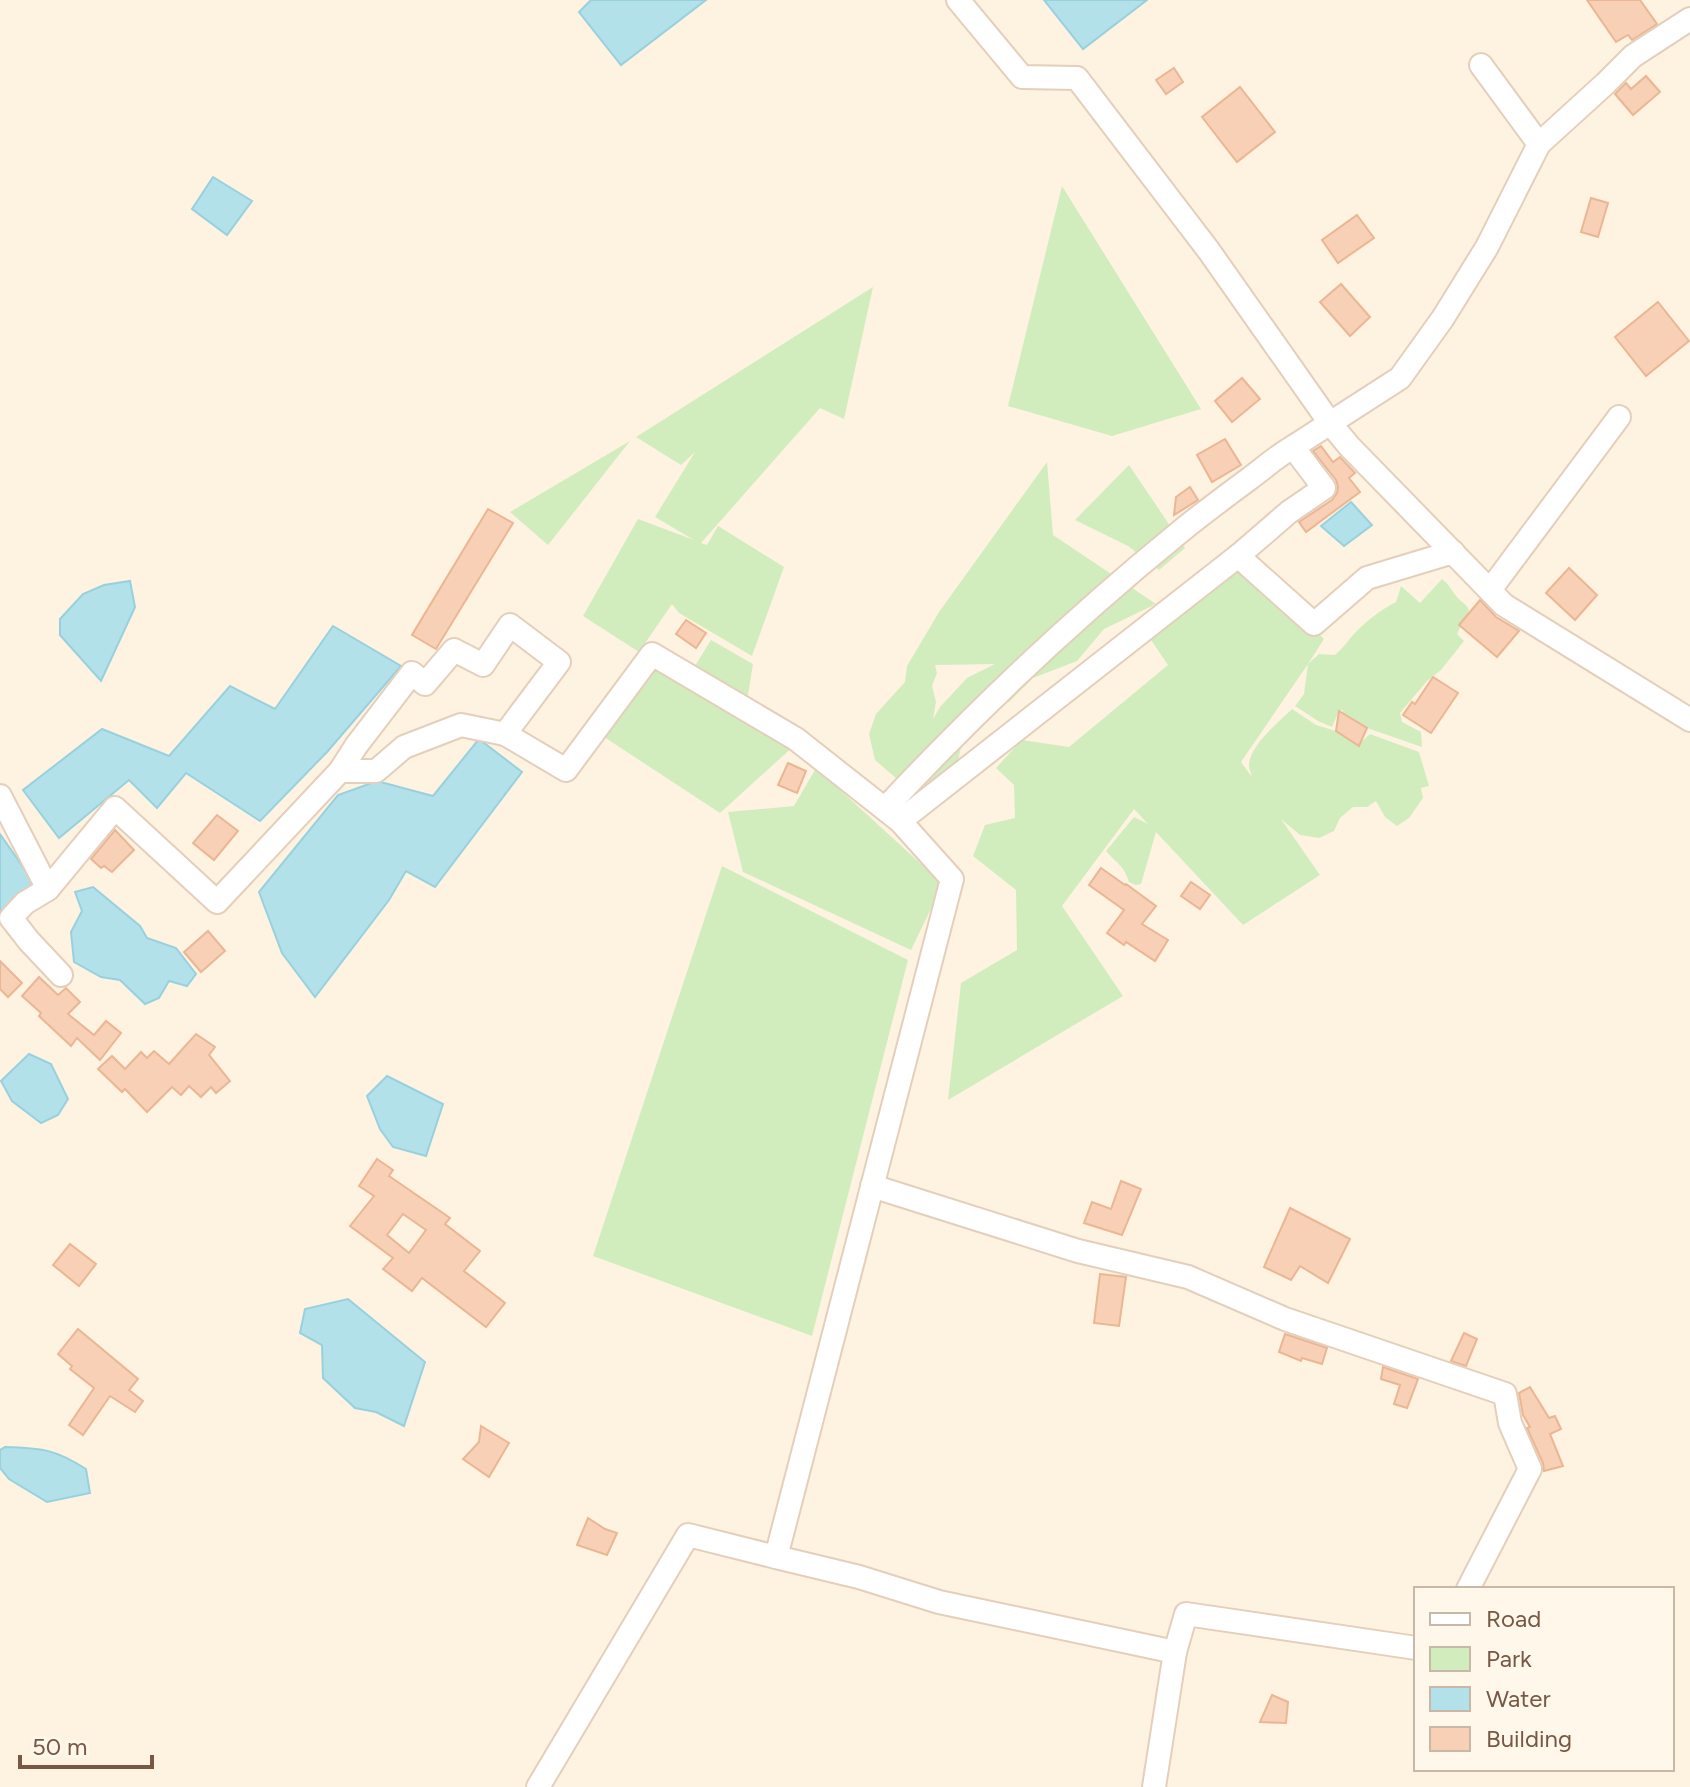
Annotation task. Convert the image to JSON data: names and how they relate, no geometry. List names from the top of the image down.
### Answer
{
  "legend": [
    "Road",
    "Park",
    "Water",
    "Building"
  ],
  "scale_bar": "50 m"
}
